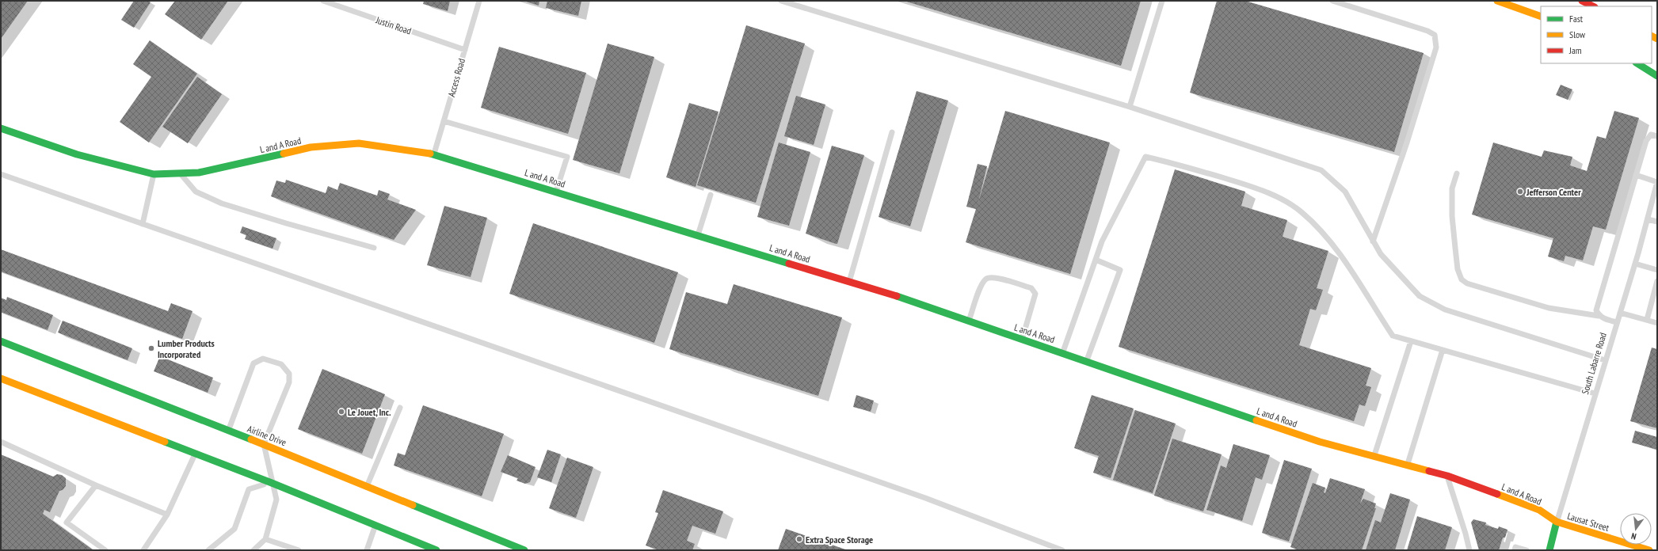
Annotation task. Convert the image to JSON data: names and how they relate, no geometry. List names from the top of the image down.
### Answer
{
  "streets": {
    "main road": [
      "L and A Road",
      "South Labarre Road",
      "Airline Drive",
      "Lausat Street"
    ],
    "lane": ["Justin Road", "Access Road"]
  },
  "crossings": [
    ["Justin Road", "Access Road"],
    ["Access Road", "L and A Road"],
    ["L and A Road", "South Labarre Road"],
    ["L and A Road", "Lausat Street"],
    ["South Labarre Road", "Lausat Street"]
  ],
  "places": [
    "Jefferson Center",
    "Lumber Products Incorporated",
    "Le Jouet, Inc.",
    "Extra Space Storage"
  ],
  "legend": ["Fast", "Slow", "Jam"],
  "north": "bottom"
}
